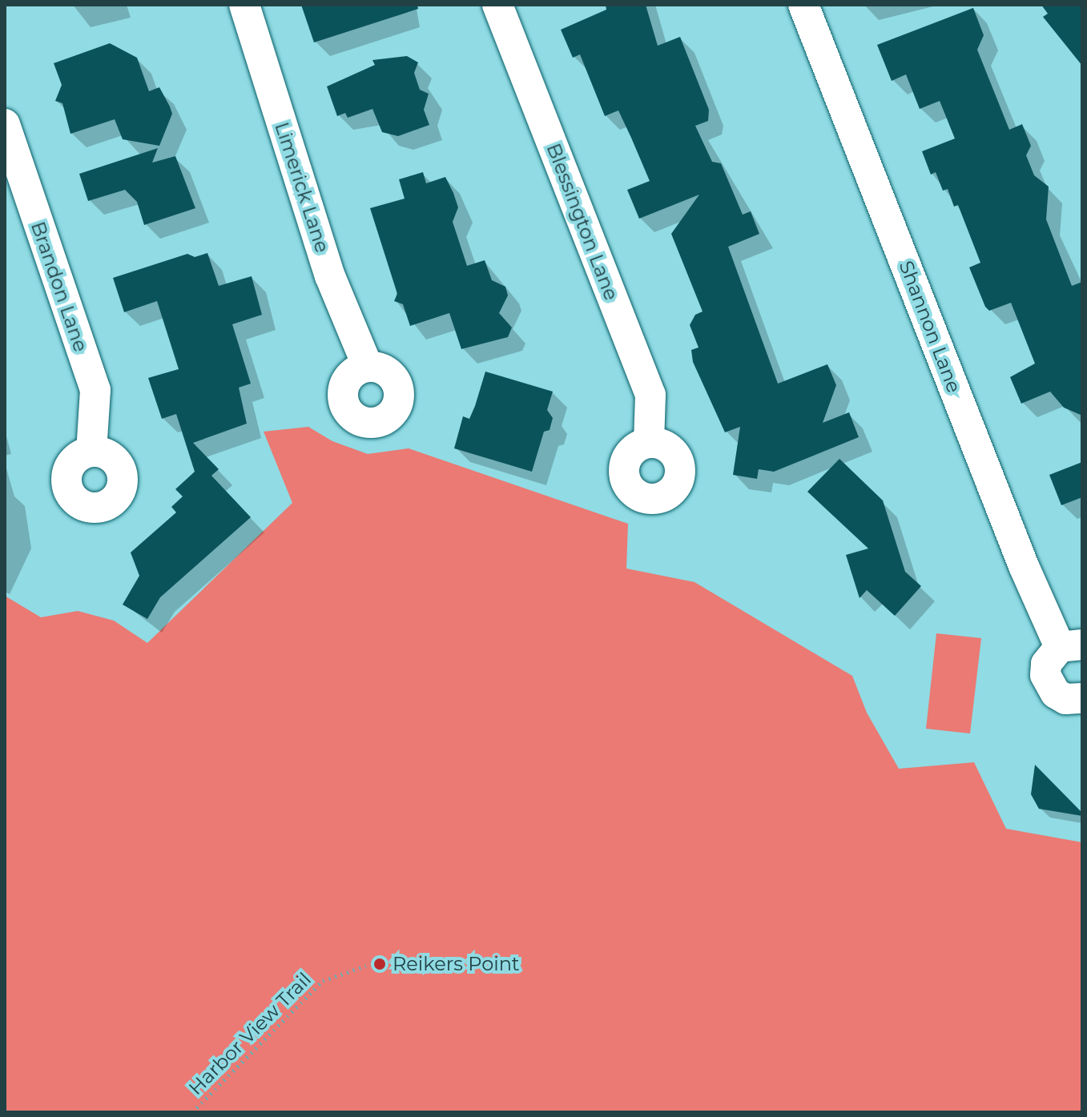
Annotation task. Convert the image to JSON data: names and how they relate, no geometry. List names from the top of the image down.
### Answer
{
  "streets": {
    "street": [
      "Limerick Lane",
      "Blessington Lane",
      "Brandon Lane",
      "Shannon Lane"
    ],
    "path": ["Harbor View Trail"]
  },
  "places": ["Reikers Point"]
}
